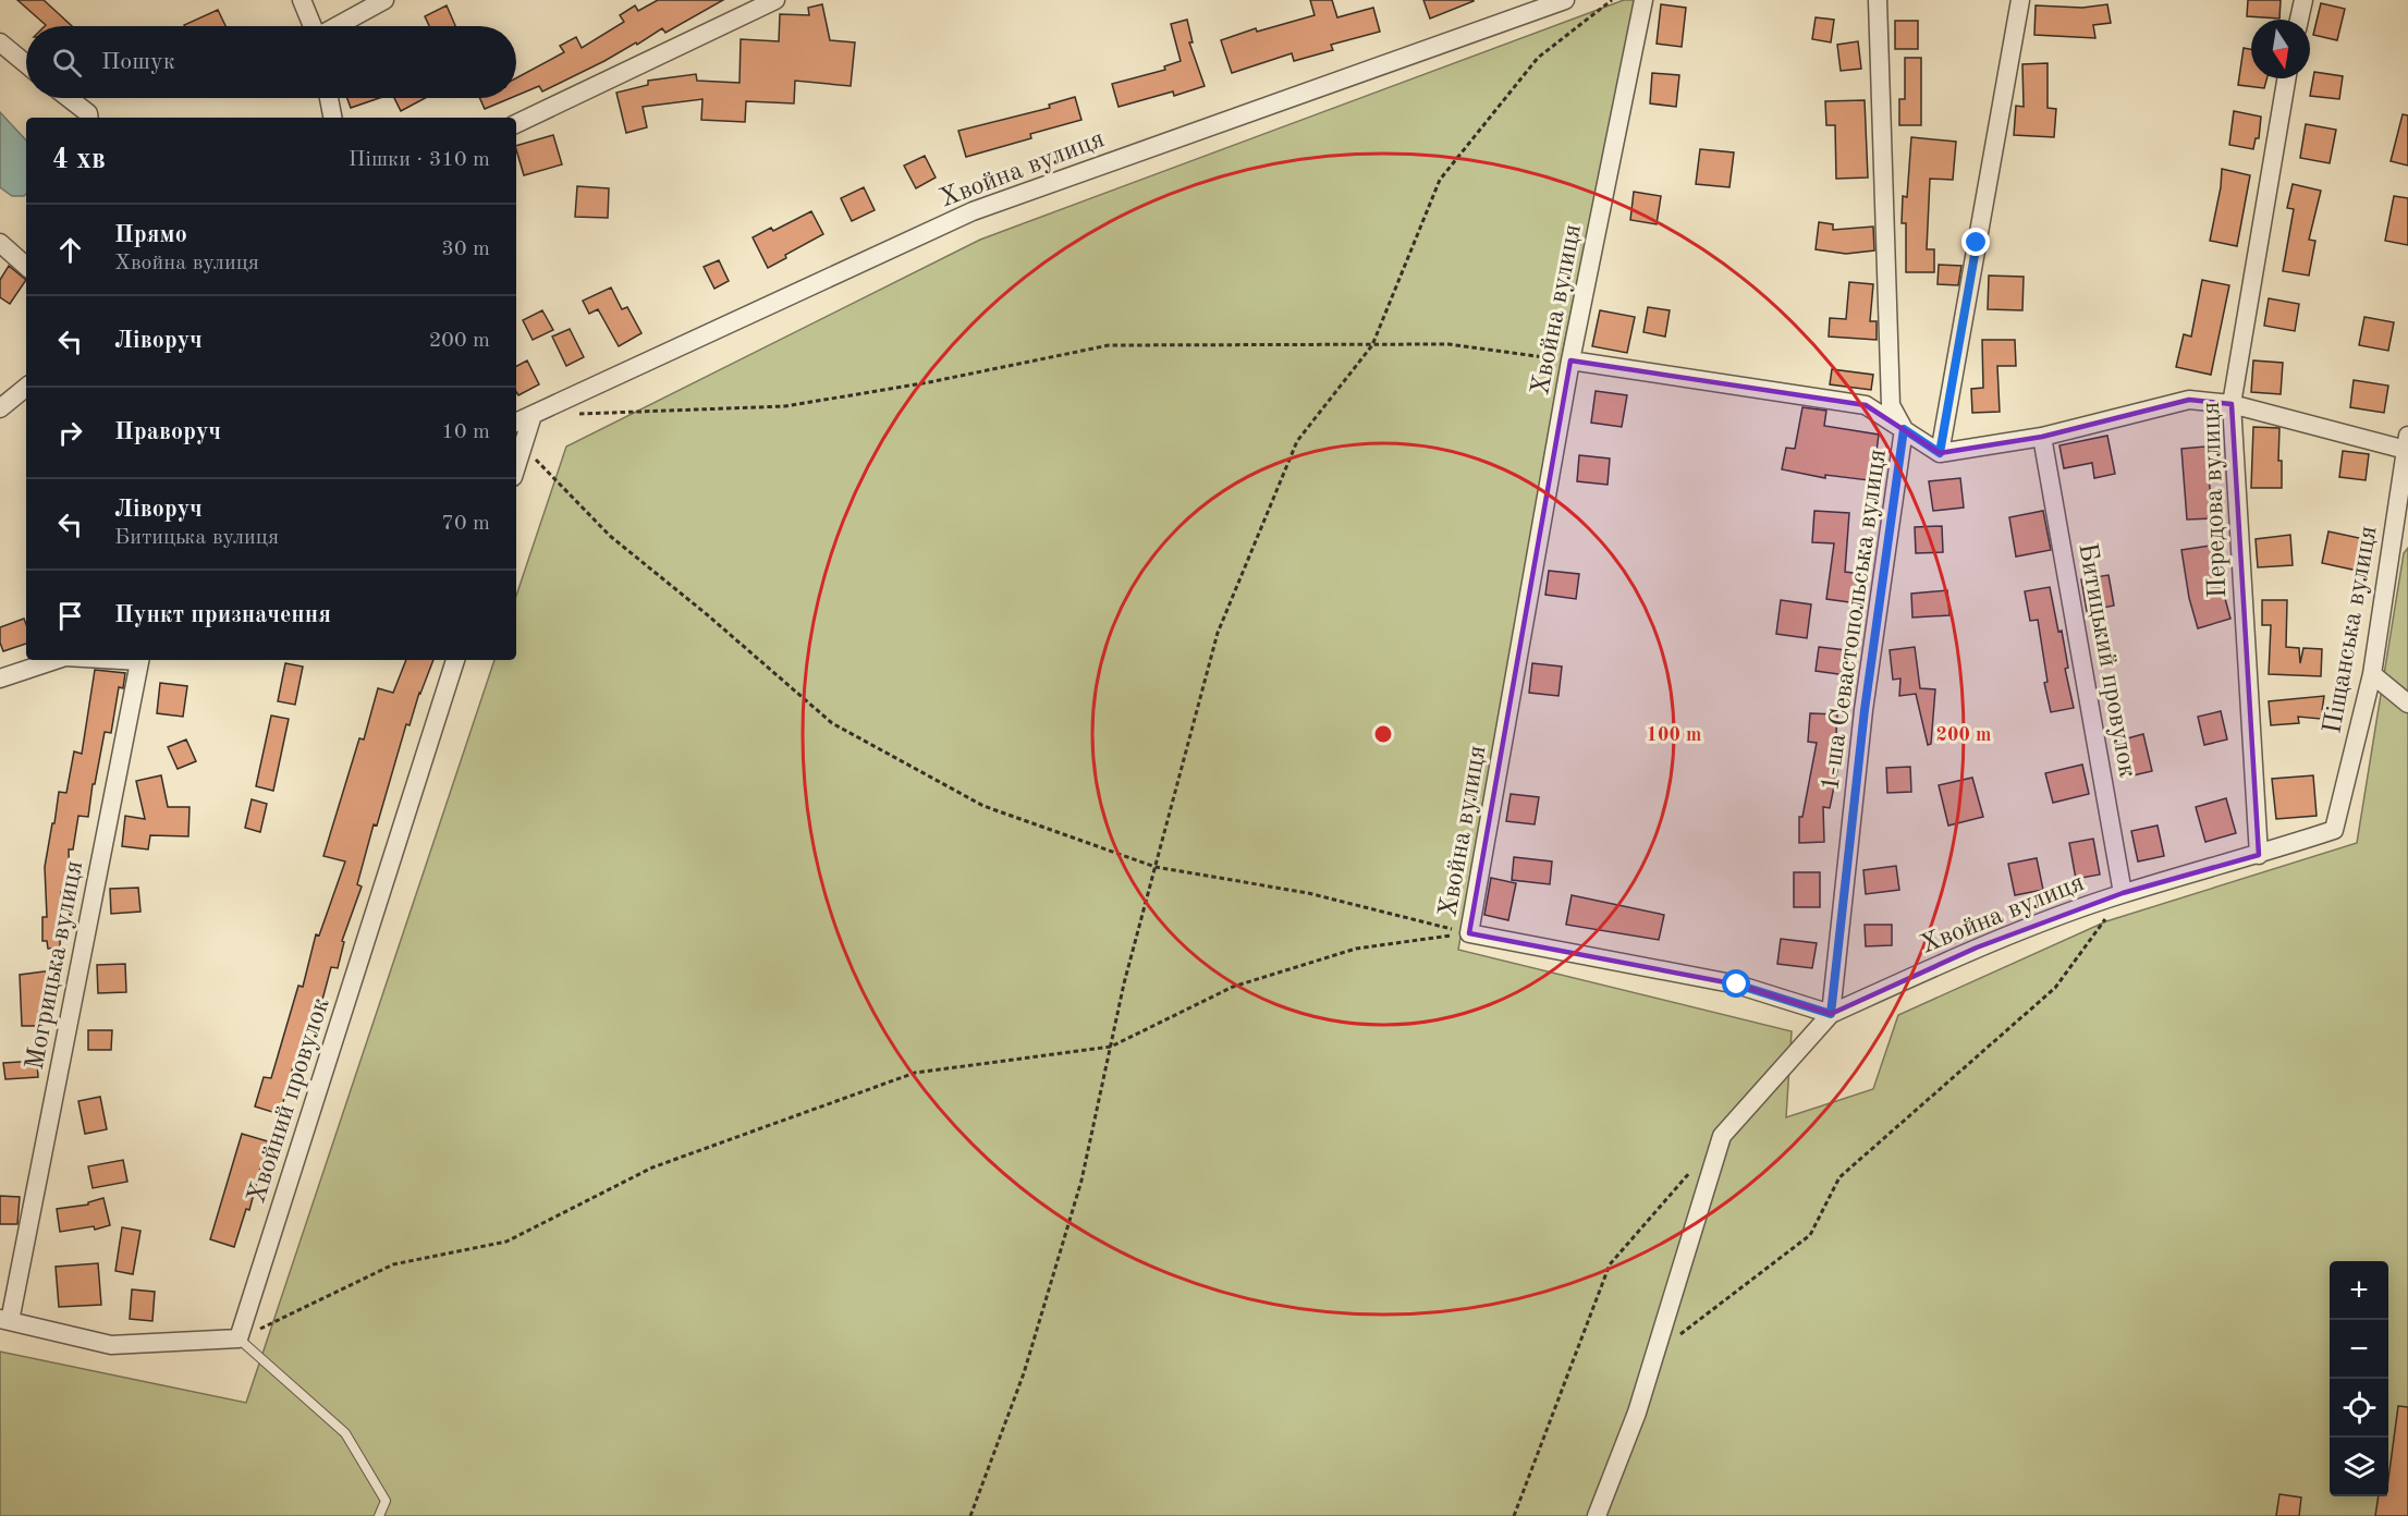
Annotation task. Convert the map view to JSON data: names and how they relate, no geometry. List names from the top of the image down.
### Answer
{
  "streets": {
    "street": [
      "Хвойна вулиця",
      "Передова вулиця",
      "1-ша Севастопольська вулиця",
      "Піщанська вулиця",
      "Битицький провулок",
      "Могрицька вулиця",
      "Хвойний провулок"
    ]
  },
  "crossings": [
    ["Хвойна вулиця", "Передова вулиця"],
    ["Хвойна вулиця", "1-ша Севастопольська вулиця"],
    ["Хвойна вулиця", "Піщанська вулиця"],
    ["Хвойна вулиця", "Битицький провулок"]
  ],
  "north": "bottom",
  "page": {
    "search": "Пошук",
    "heading": ["4 хв", "Пішки · 310 m"],
    "list": [
      ["Прямо", "Хвойна вулиця", "30 m"],
      ["Ліворуч", "200 m"],
      ["Праворуч", "10 m"],
      ["Ліворуч", "Битицька вулиця", "70 m"],
      "Пункт призначення"
    ],
    "map_buttons": ["+", "−"]
  },
  "rings": ["100 m", "200 m"]
}
